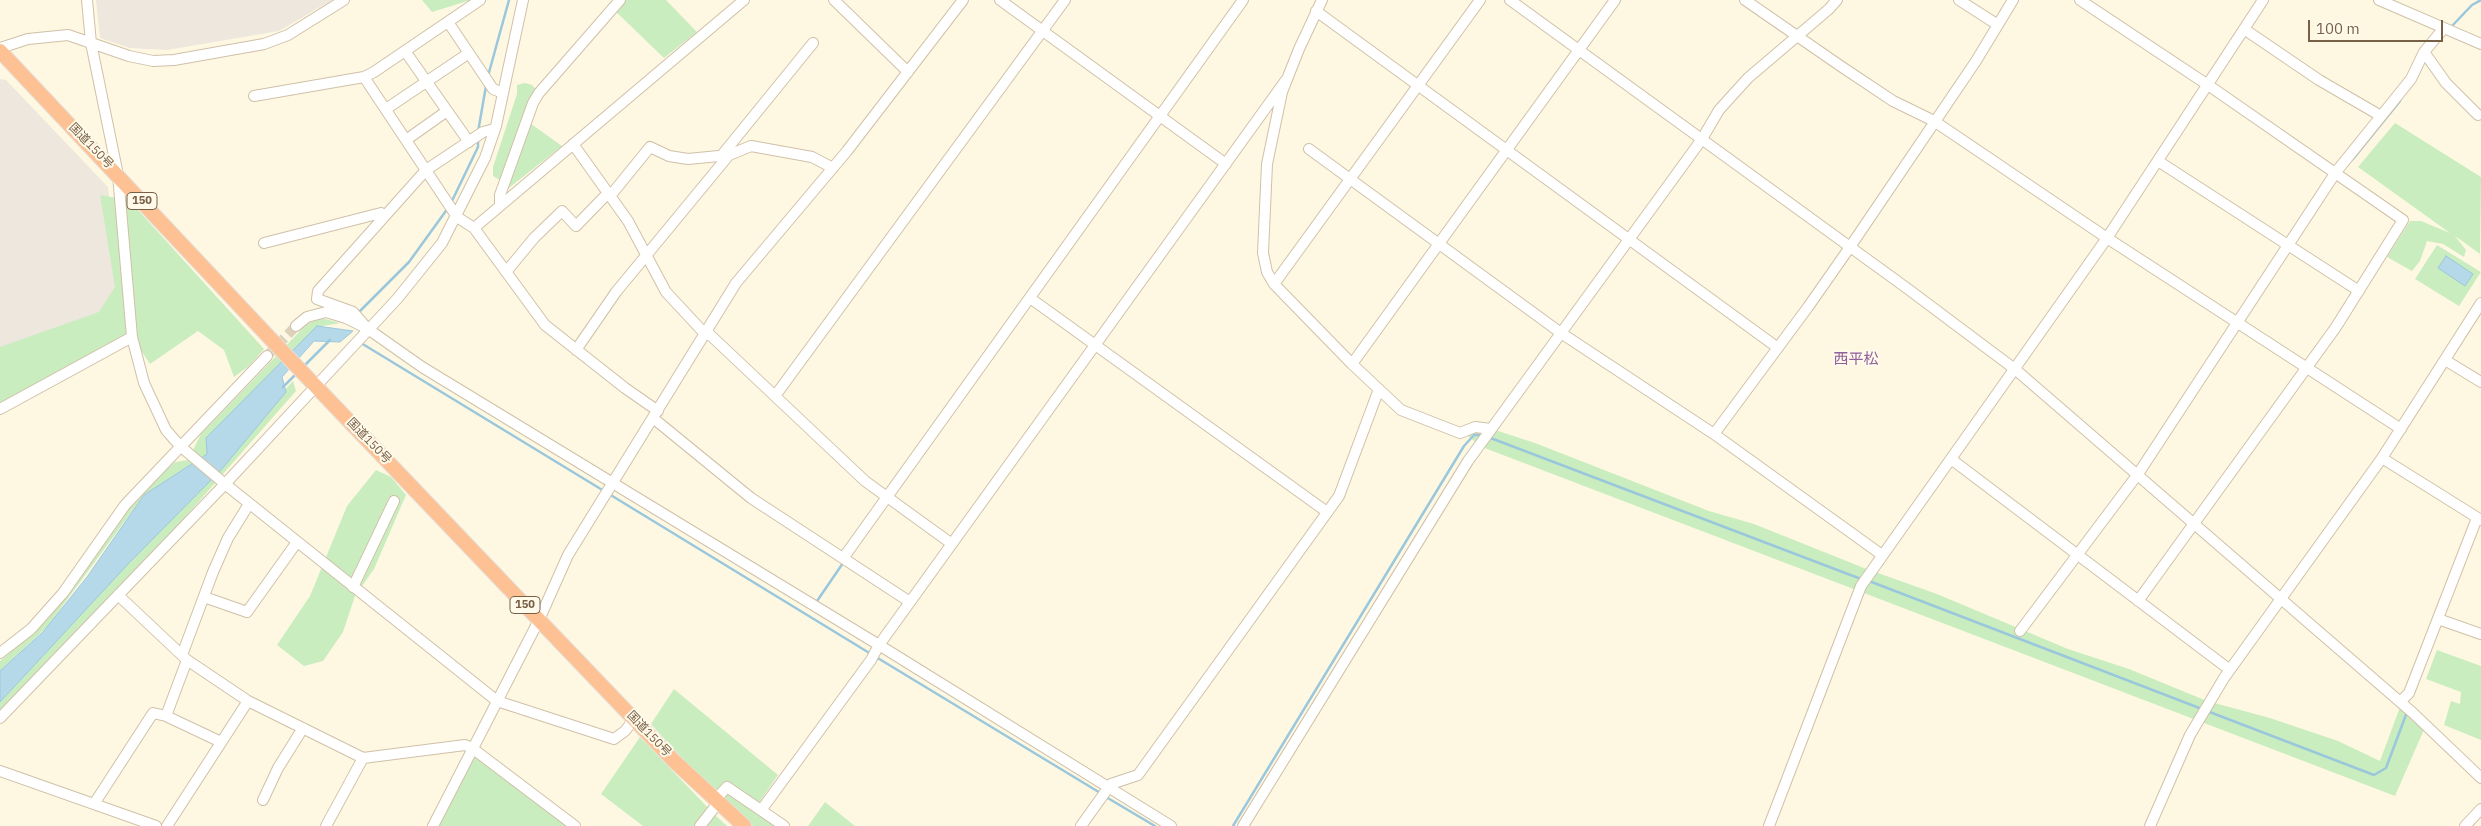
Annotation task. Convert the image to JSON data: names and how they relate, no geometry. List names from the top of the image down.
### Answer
{
  "streets": {
    "highway": ["国道150号", "150"]
  },
  "districts": ["西平松"],
  "scale_bar": "100 m"
}
